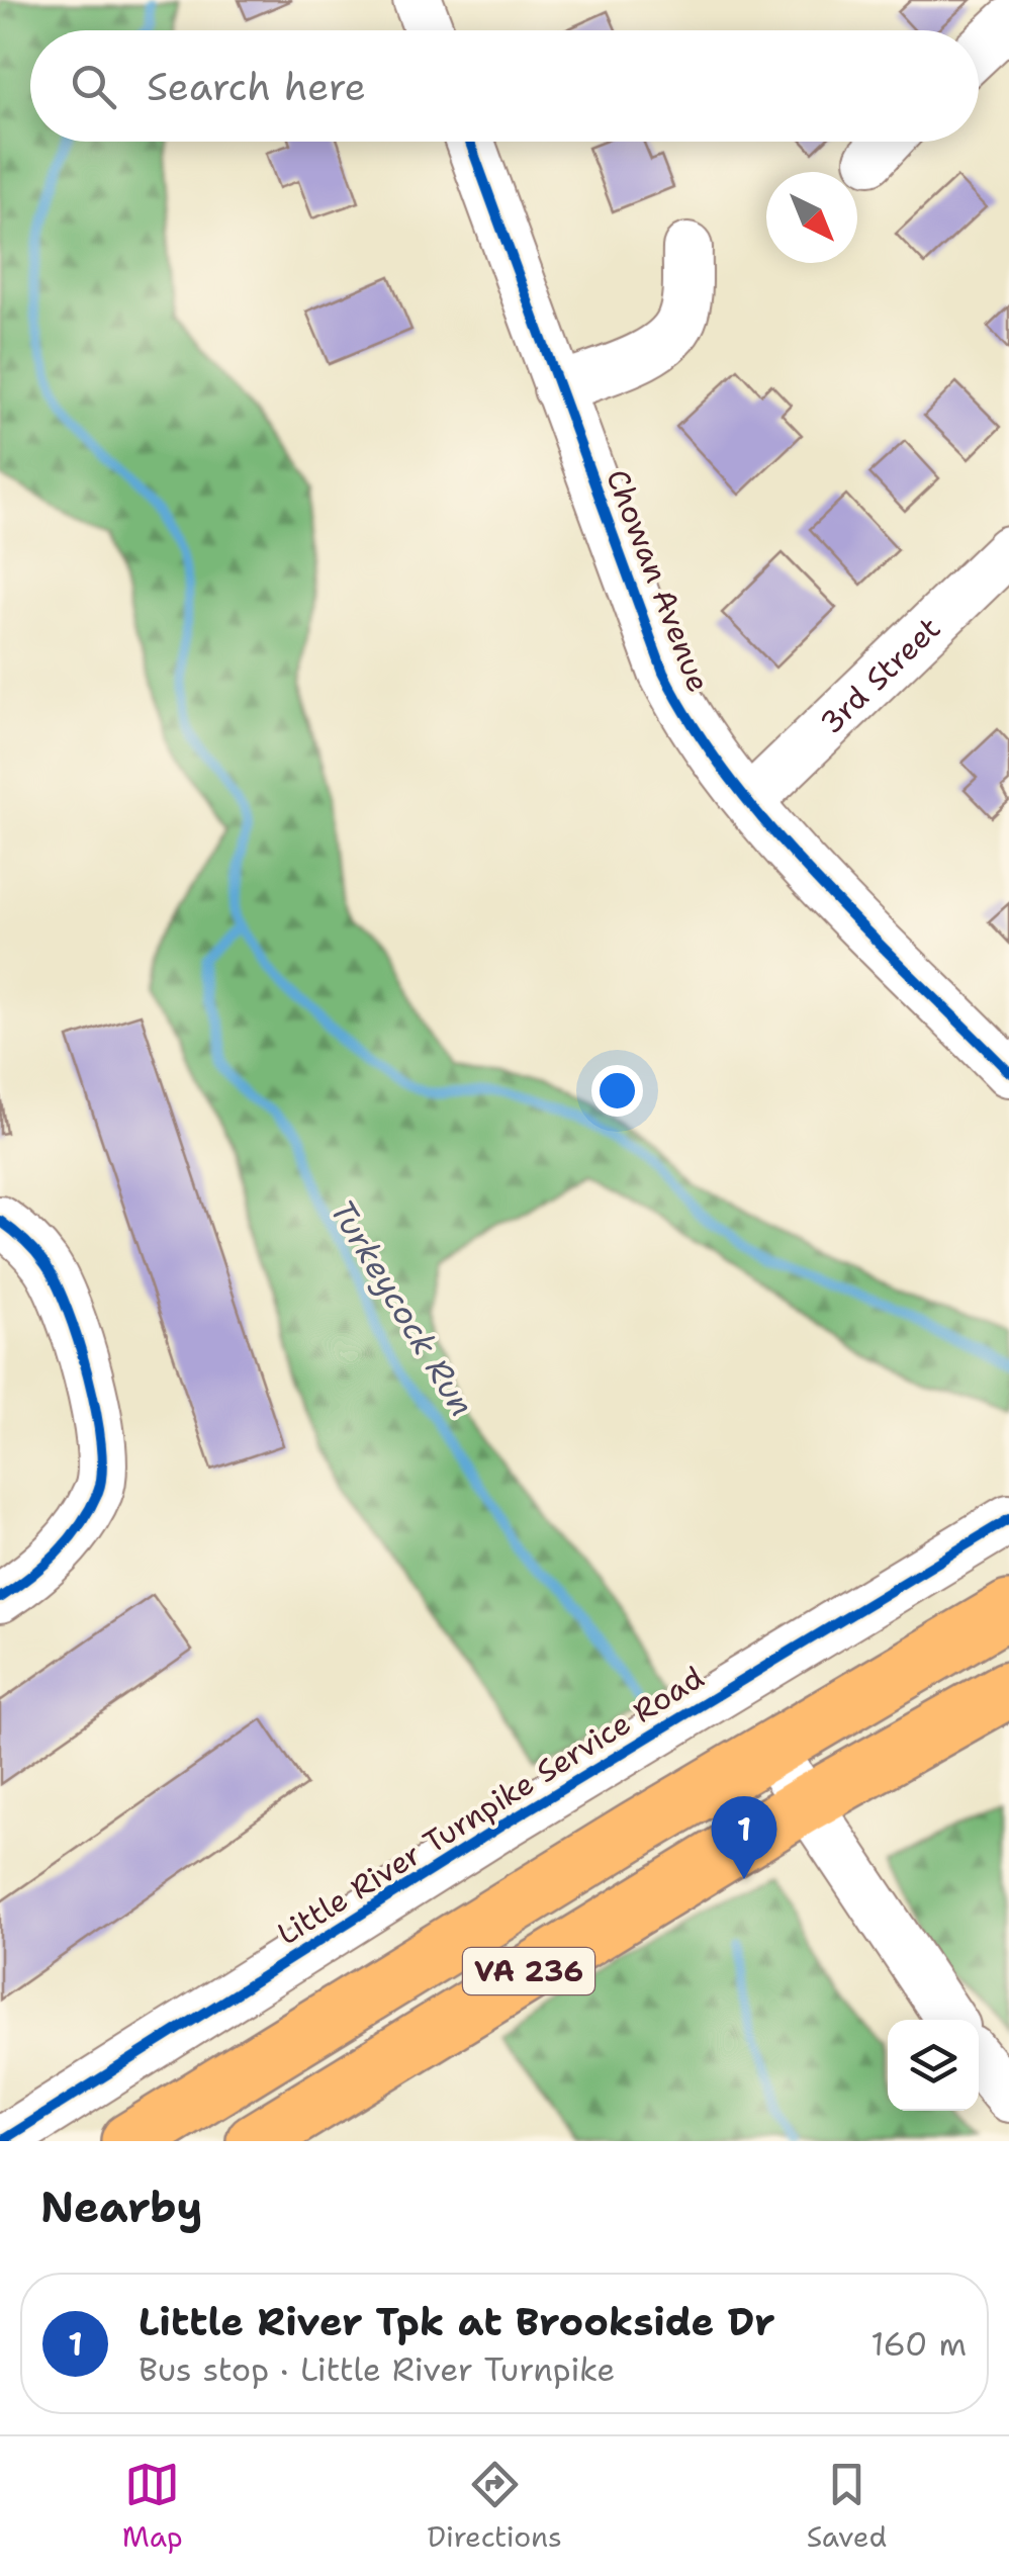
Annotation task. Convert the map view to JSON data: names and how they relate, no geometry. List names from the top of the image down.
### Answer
{
  "streets": {
    "main road": ["VA 236"],
    "street": ["Chowan Avenue", "3rd Street", "Little River Turnpike Service Road"]
  },
  "crossings": [
    ["Chowan Avenue", "3rd Street"]
  ],
  "water": ["Turkeycock Run"],
  "north": "bottom right",
  "page": {
    "search": "Search here",
    "pins": "1",
    "heading": "Nearby",
    "list": [
      {
        "mark": "1",
        "name": "Little River Tpk at Brookside Dr",
        "note": "Bus stop · Little River Turnpike",
        "value": "160 m"
      }
    ],
    "nav": ["Map", "Directions", "Saved"]
  }
}
